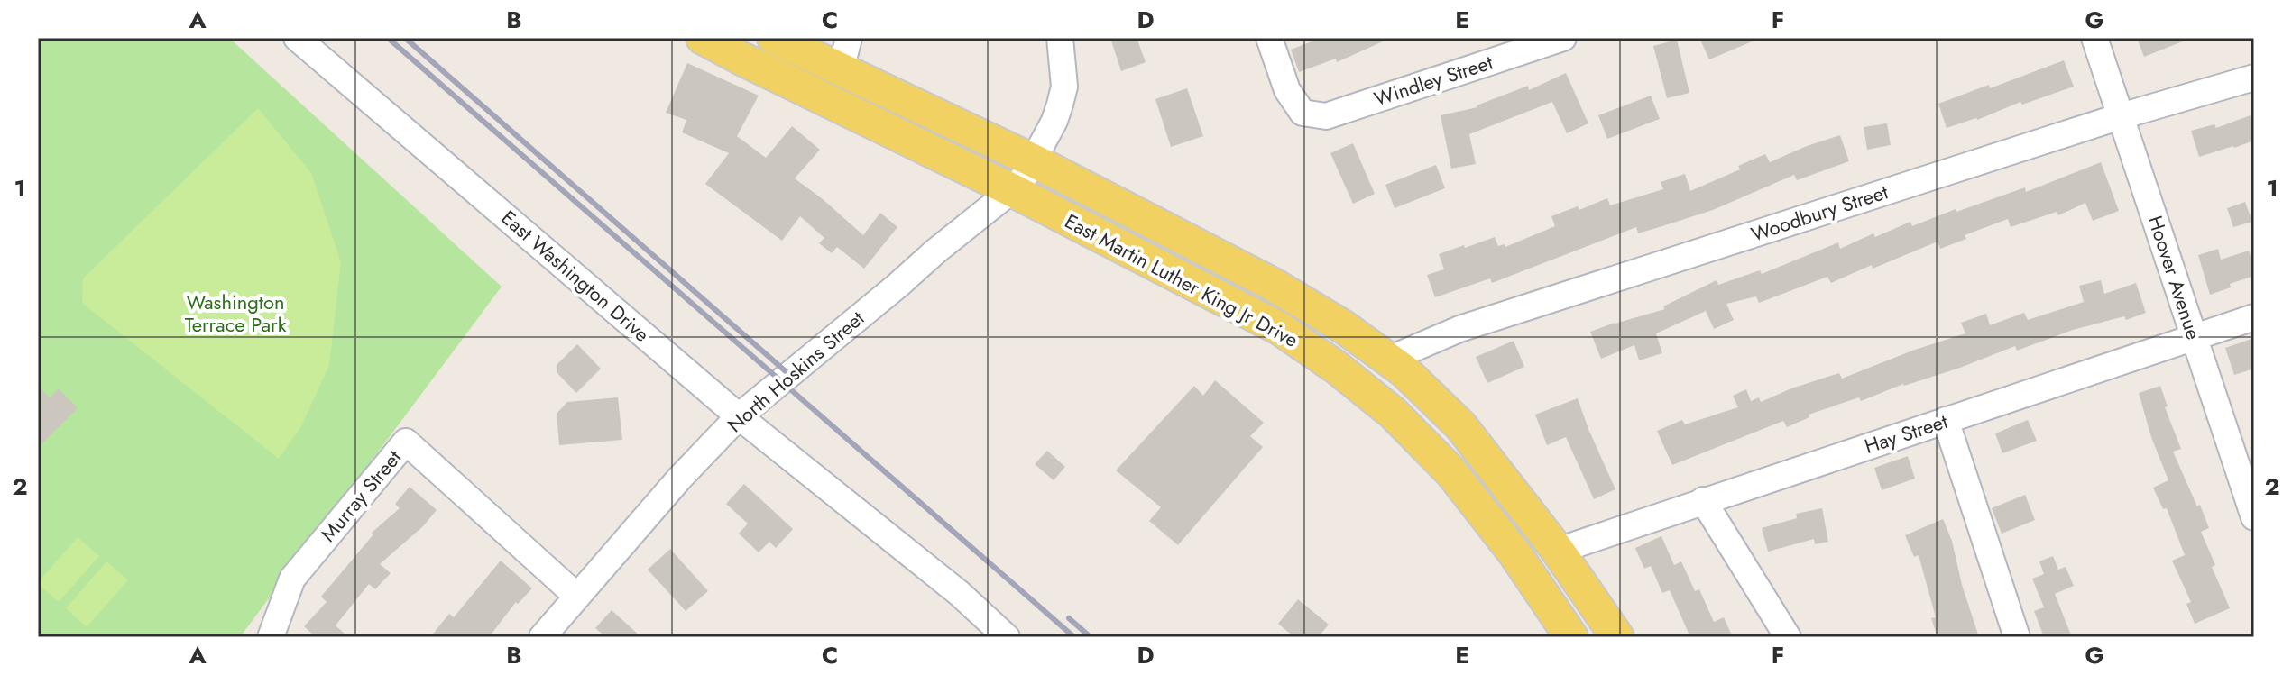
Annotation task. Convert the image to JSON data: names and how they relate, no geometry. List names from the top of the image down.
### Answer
{
  "streets": {
    "main road": ["East Martin Luther King Jr Drive"],
    "street": [
      "Windley Street",
      "Woodbury Street",
      "East Washington Drive",
      "Hoover Avenue",
      "North Hoskins Street",
      "Hay Street",
      "Murray Street"
    ]
  },
  "crossings": [
    ["Woodbury Street", "Hoover Avenue"],
    ["Woodbury Street", "East Martin Luther King Jr Drive"],
    ["East Washington Drive", "North Hoskins Street"],
    ["Hoover Avenue", "Hay Street"],
    ["East Martin Luther King Jr Drive", "North Hoskins Street"],
    ["East Martin Luther King Jr Drive", "Hay Street"],
    ["North Hoskins Street", "Murray Street"]
  ],
  "parks": ["Washington Terrace Park"],
  "grid": {
    "columns": [
      "A",
      "B",
      "C",
      "D",
      "E",
      "F",
      "G"
    ],
    "rows": ["1", "2"]
  }
}
